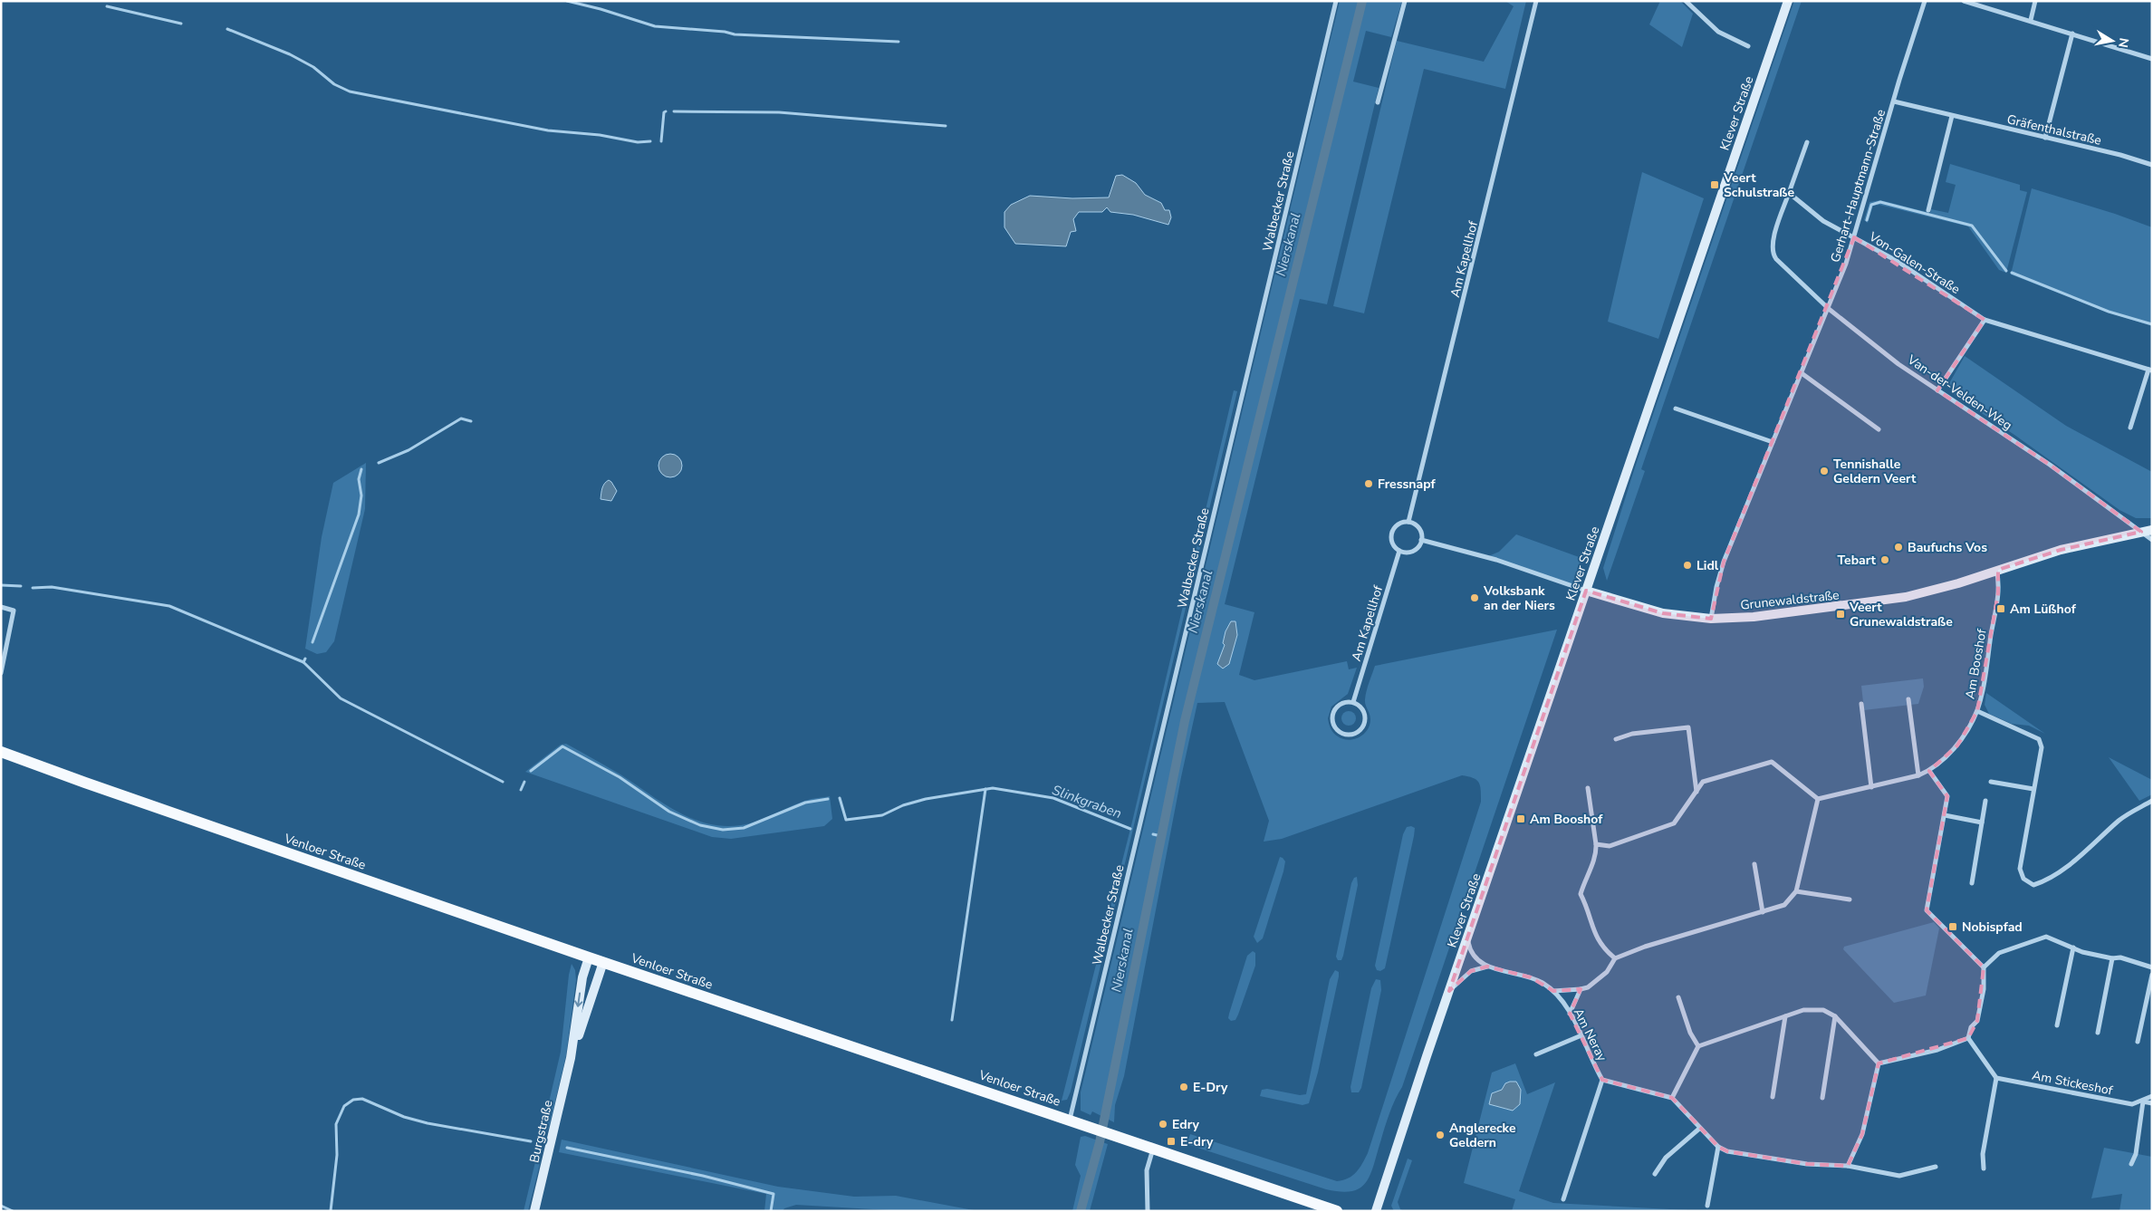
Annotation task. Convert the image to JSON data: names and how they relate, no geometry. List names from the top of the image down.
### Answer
{
  "streets": {
    "main road": [
      "Klever Straße",
      "Grunewaldstraße",
      "Venloer Straße",
      "Burgstraße"
    ],
    "street": [
      "Gräfenthalstraße",
      "Gerhart-Hauptmann-Straße",
      "Walbecker Straße",
      "Am Kapellhof",
      "Von-Galen-Straße",
      "Van-der-Velden-Weg",
      "Am Booshof",
      "Am Neray",
      "Am Stickeshof"
    ]
  },
  "crossings": [
    ["Klever Straße", "Grunewaldstraße"],
    ["Klever Straße", "Am Neray"],
    ["Gräfenthalstraße", "Gerhart-Hauptmann-Straße"],
    ["Gerhart-Hauptmann-Straße", "Von-Galen-Straße"],
    ["Gerhart-Hauptmann-Straße", "Van-der-Velden-Weg"],
    ["Gerhart-Hauptmann-Straße", "Grunewaldstraße"],
    ["Walbecker Straße", "Venloer Straße"],
    ["Von-Galen-Straße", "Van-der-Velden-Weg"],
    ["Van-der-Velden-Weg", "Grunewaldstraße"],
    ["Grunewaldstraße", "Am Booshof"],
    ["Venloer Straße", "Burgstraße"]
  ],
  "water": ["Nierskanal", "Slinkgraben"],
  "places": {
    "transit": [
      "Veert Schulstraße",
      "Am Lüßhof",
      "Veert Grunewaldstraße",
      "Am Booshof",
      "Nobispfad",
      "E-dry"
    ],
    "other": [
      "Tennishalle Geldern Veert",
      "Fressnapf",
      "Baufuchs Vos",
      "Tebart",
      "Lidl",
      "Volksbank an der Niers",
      "E-Dry",
      "Edry",
      "Anglerecke Geldern"
    ]
  },
  "north": "right"
}
